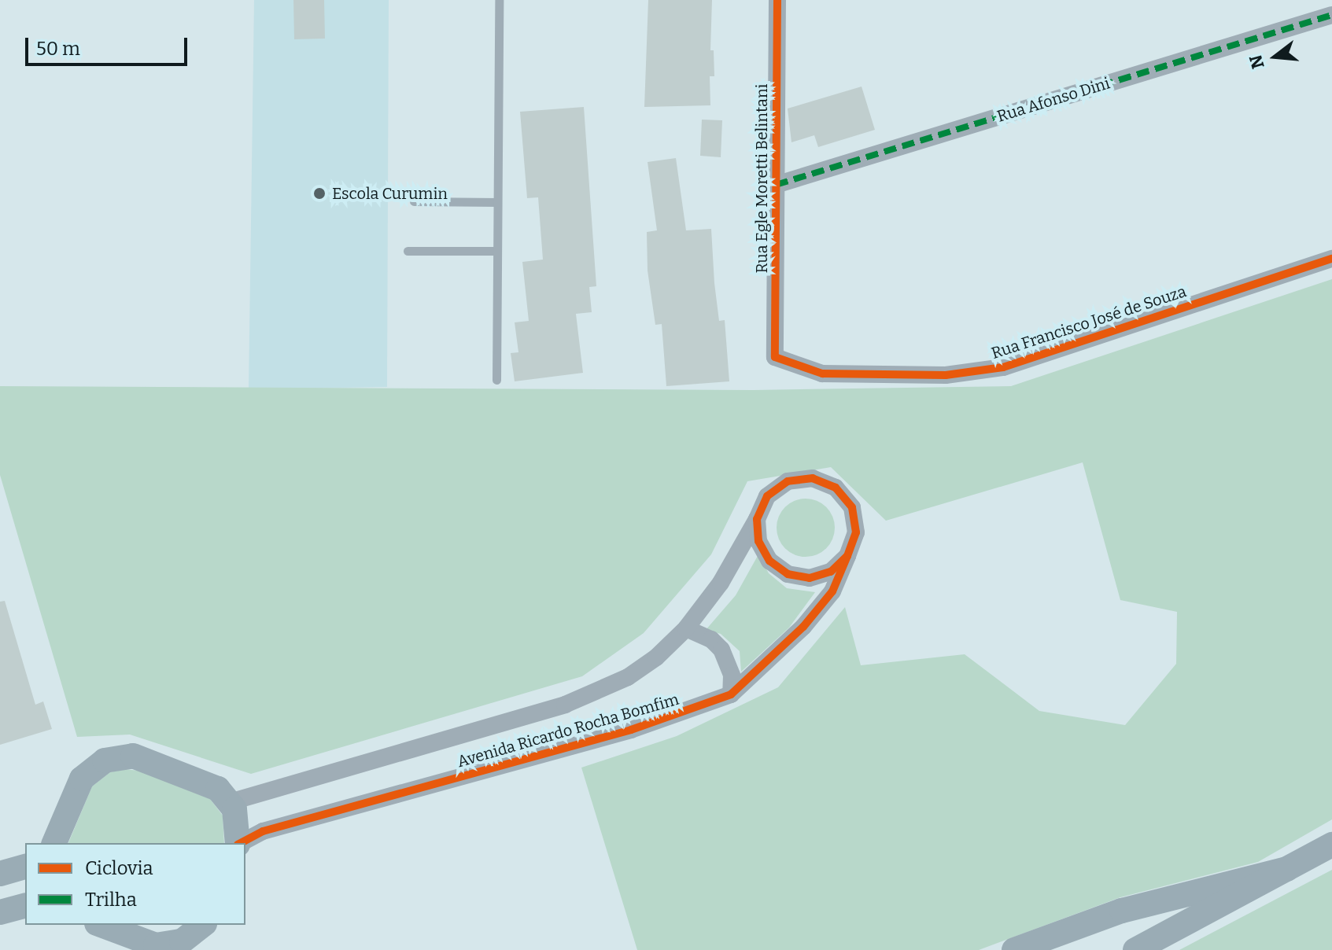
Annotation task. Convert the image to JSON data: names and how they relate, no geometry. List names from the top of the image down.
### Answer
{
  "streets": {
    "street": [
      "Rua Afonso Dini",
      "Rua Egle Moretti Belintani",
      "Rua Francisco José de Souza",
      "Avenida Ricardo Rocha Bomfim"
    ]
  },
  "crossings": [
    ["Rua Afonso Dini", "Rua Egle Moretti Belintani"],
    ["Rua Egle Moretti Belintani", "Rua Francisco José de Souza"]
  ],
  "places": ["Escola Curumin"],
  "legend": ["Ciclovia", "Trilha"],
  "scale_bar": "50 m",
  "north": "left"
}
